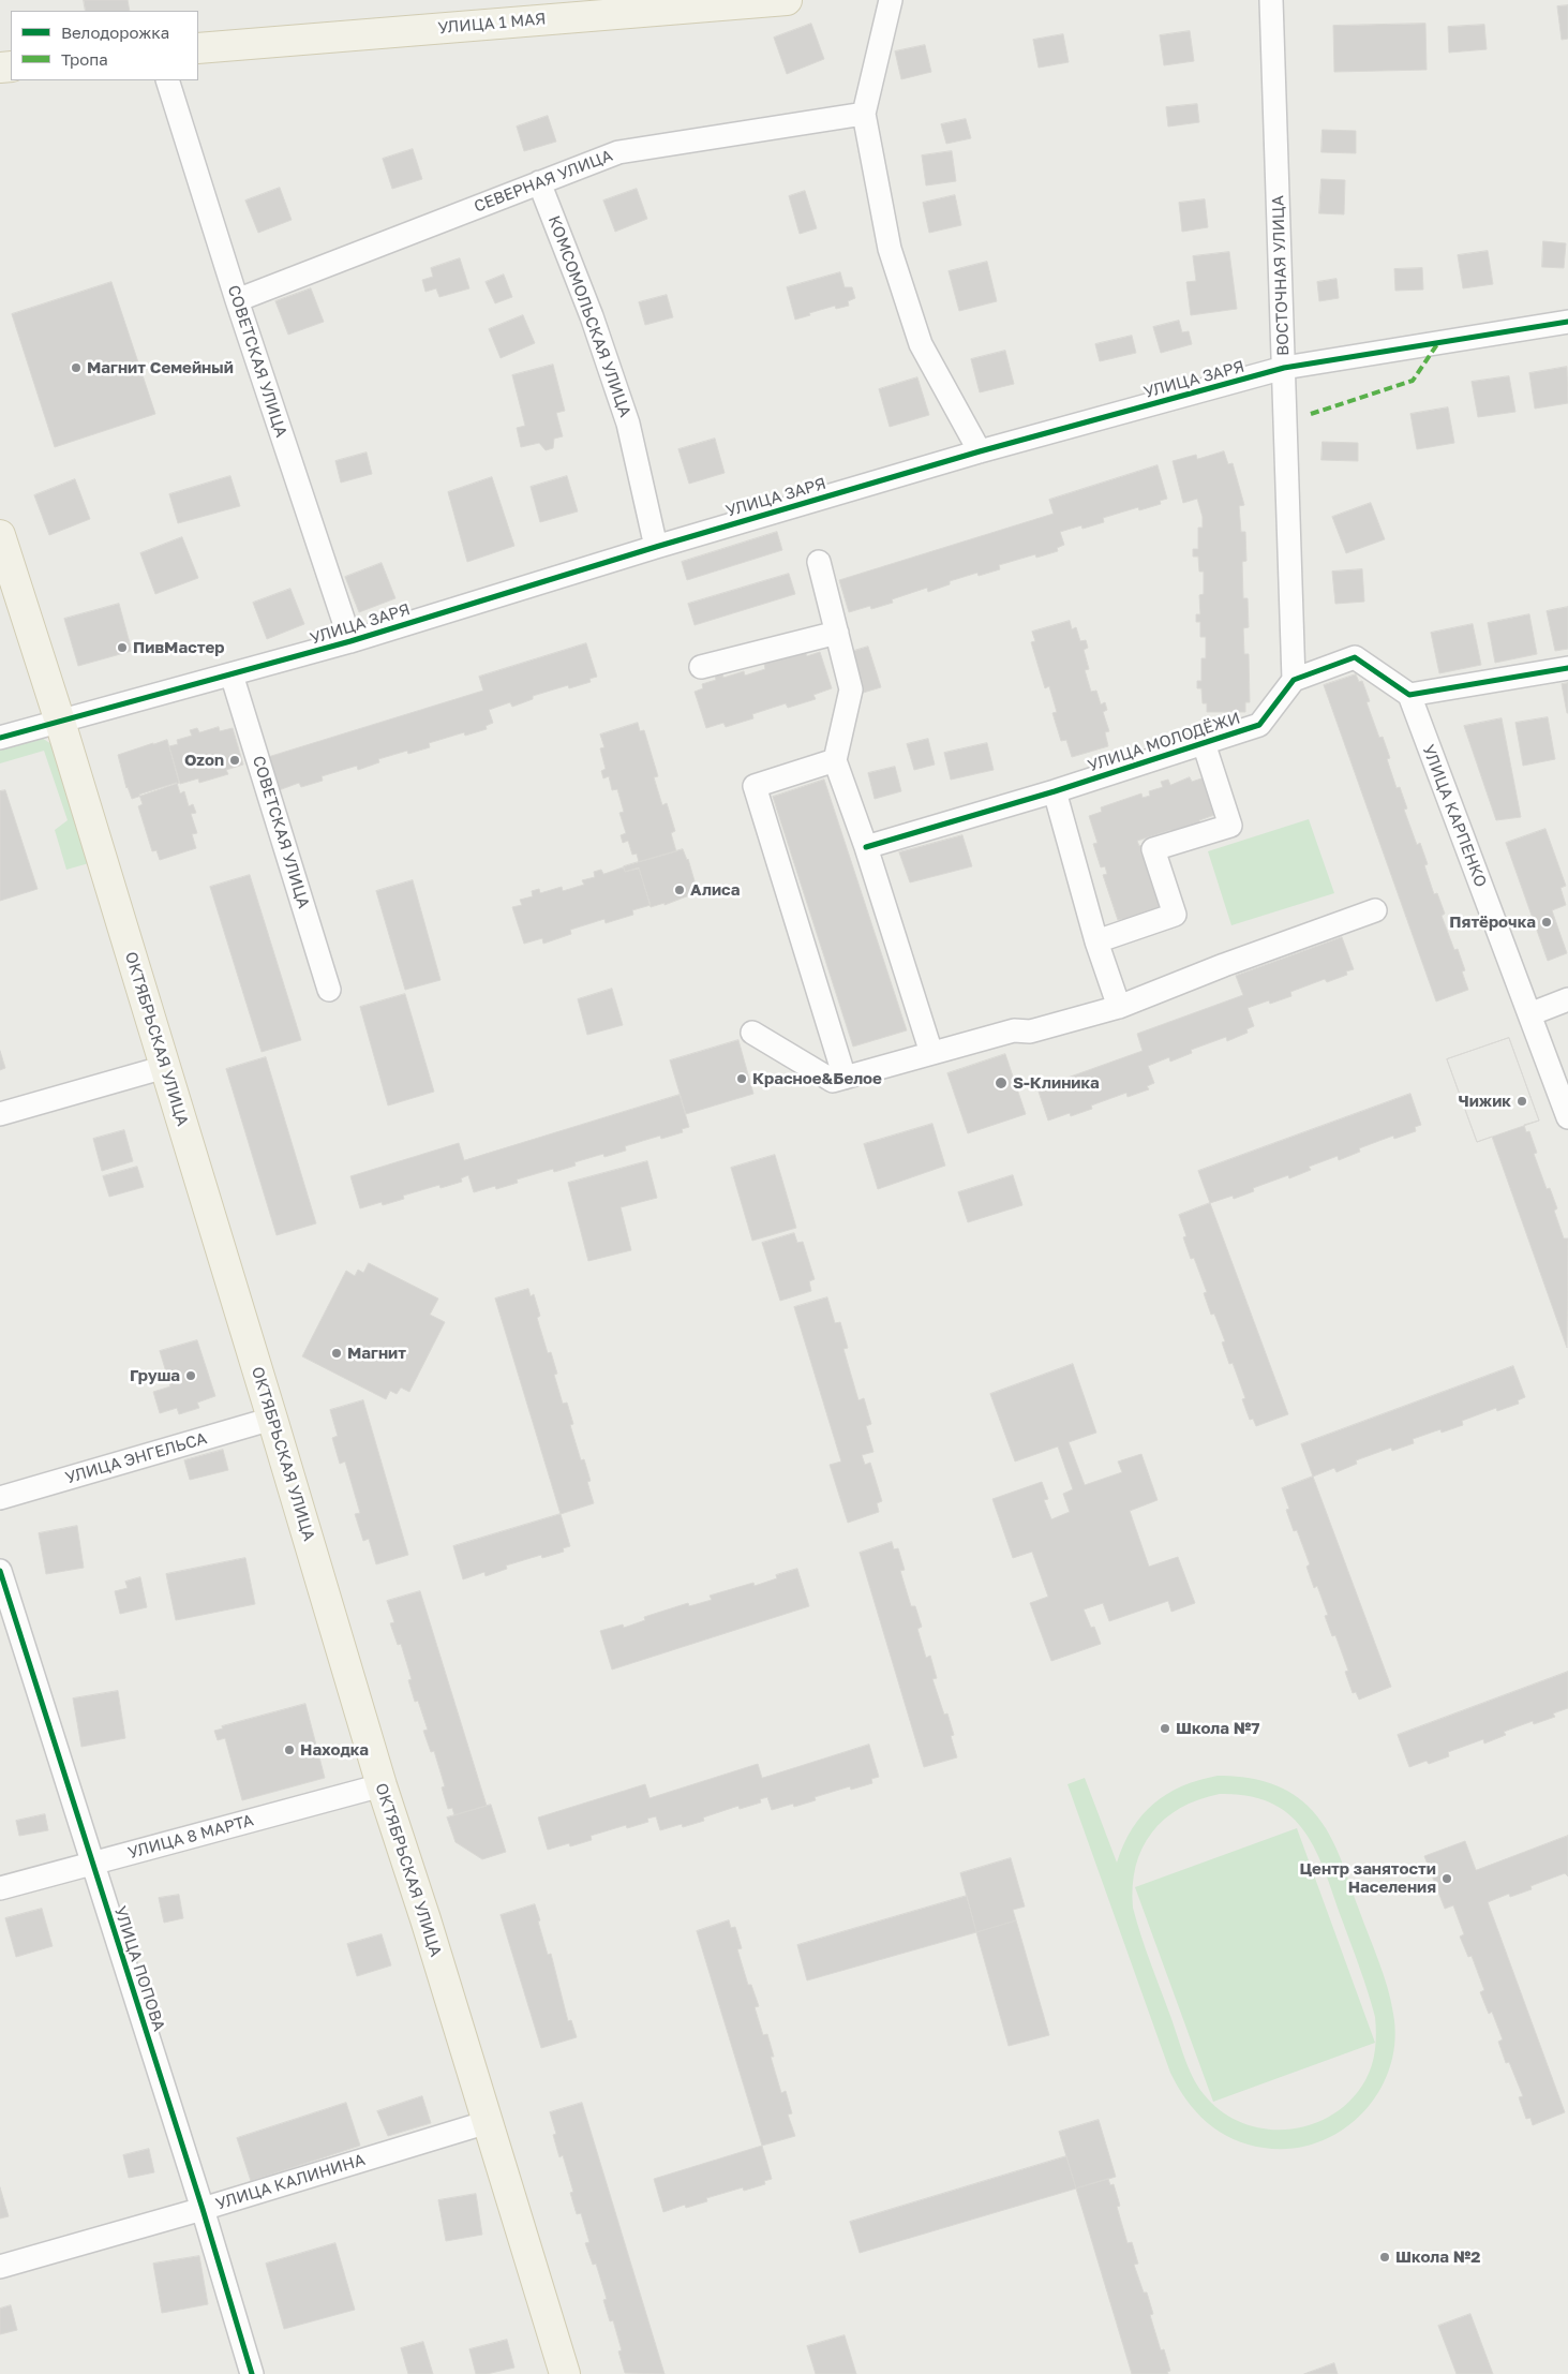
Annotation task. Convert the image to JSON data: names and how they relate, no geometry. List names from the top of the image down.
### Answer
{
  "streets": {
    "main road": ["УЛИЦА 1 МАЯ", "ОКТЯБРЬСКАЯ УЛИЦА"],
    "street": [
      "СЕВЕРНАЯ УЛИЦА",
      "ВОСТОЧНАЯ УЛИЦА",
      "КОМСОМОЛЬСКАЯ УЛИЦА",
      "СОВЕТСКАЯ УЛИЦА",
      "УЛИЦА ЗАРЯ",
      "УЛИЦА МОЛОДЁЖИ",
      "УЛИЦА КАРПЕНКО",
      "УЛИЦА ЭНГЕЛЬСА",
      "УЛИЦА 8 МАРТА",
      "УЛИЦА ПОПОВА",
      "УЛИЦА КАЛИНИНА"
    ]
  },
  "crossings": [
    ["СЕВЕРНАЯ УЛИЦА", "КОМСОМОЛЬСКАЯ УЛИЦА"],
    ["СЕВЕРНАЯ УЛИЦА", "СОВЕТСКАЯ УЛИЦА"],
    ["ВОСТОЧНАЯ УЛИЦА", "УЛИЦА ЗАРЯ"],
    ["ВОСТОЧНАЯ УЛИЦА", "УЛИЦА МОЛОДЁЖИ"],
    ["КОМСОМОЛЬСКАЯ УЛИЦА", "УЛИЦА ЗАРЯ"],
    ["СОВЕТСКАЯ УЛИЦА", "УЛИЦА ЗАРЯ"],
    ["УЛИЦА ЗАРЯ", "ОКТЯБРЬСКАЯ УЛИЦА"],
    ["ОКТЯБРЬСКАЯ УЛИЦА", "УЛИЦА ЭНГЕЛЬСА"],
    ["ОКТЯБРЬСКАЯ УЛИЦА", "УЛИЦА 8 МАРТА"],
    ["ОКТЯБРЬСКАЯ УЛИЦА", "УЛИЦА КАЛИНИНА"],
    ["УЛИЦА 8 МАРТА", "УЛИЦА ПОПОВА"],
    ["УЛИЦА ПОПОВА", "УЛИЦА КАЛИНИНА"]
  ],
  "places": [
    "Магнит Семейный",
    "ПивМастер",
    "Ozon",
    "Алиса",
    "Пятёрочка",
    "Красное&Белое",
    "S-Клиника",
    "Чижик",
    "Магнит",
    "Груша",
    "Школа №7",
    "Находка",
    "Центр занятости Населения",
    "Школа №2"
  ],
  "legend": ["Велодорожка", "Тропа"]
}
